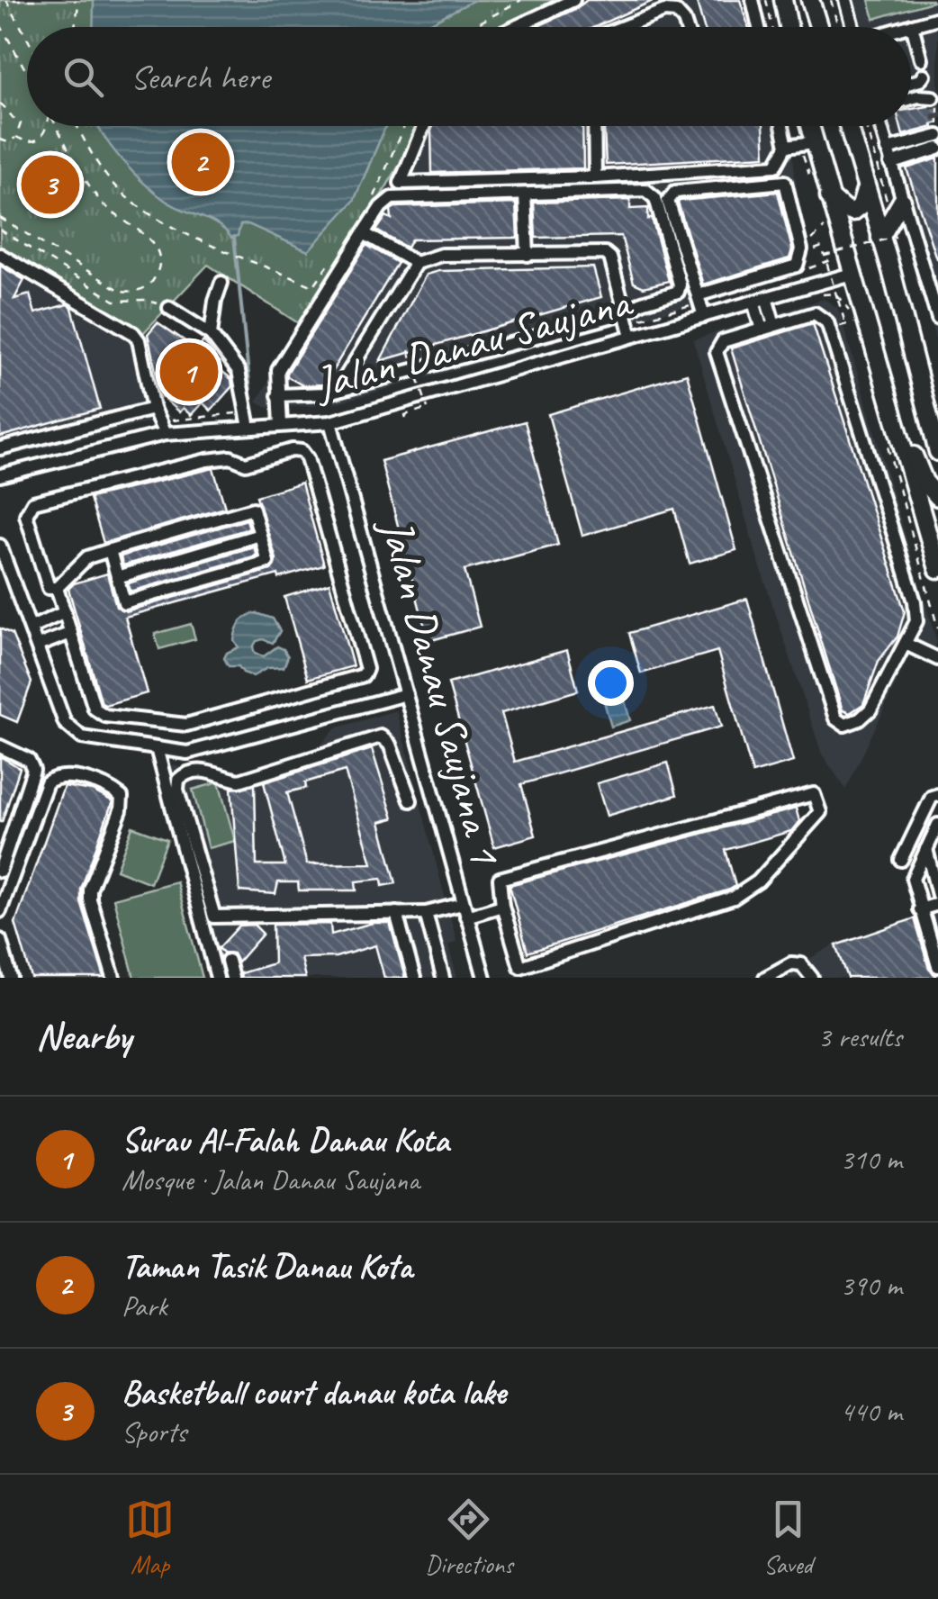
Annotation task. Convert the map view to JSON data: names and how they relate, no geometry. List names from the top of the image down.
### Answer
{
  "streets": {
    "street": ["Jalan Danau Saujana", "Jalan Danau Saujana 1"]
  },
  "crossings": [
    ["Jalan Danau Saujana", "Jalan Danau Saujana 1"]
  ],
  "page": {
    "search": "Search here",
    "pins": ["2", "3", "1"],
    "heading": ["Nearby", "3 results"],
    "list": [
      {
        "mark": "1",
        "name": "Surau Al-Falah Danau Kota",
        "note": "Mosque · Jalan Danau Saujana",
        "value": "310 m"
      },
      {
        "mark": "2",
        "name": "Taman Tasik Danau Kota",
        "note": "Park",
        "value": "390 m"
      },
      {
        "mark": "3",
        "name": "Basketball court danau kota lake",
        "note": "Sports",
        "value": "440 m"
      }
    ],
    "nav": ["Map", "Directions", "Saved"]
  }
}
